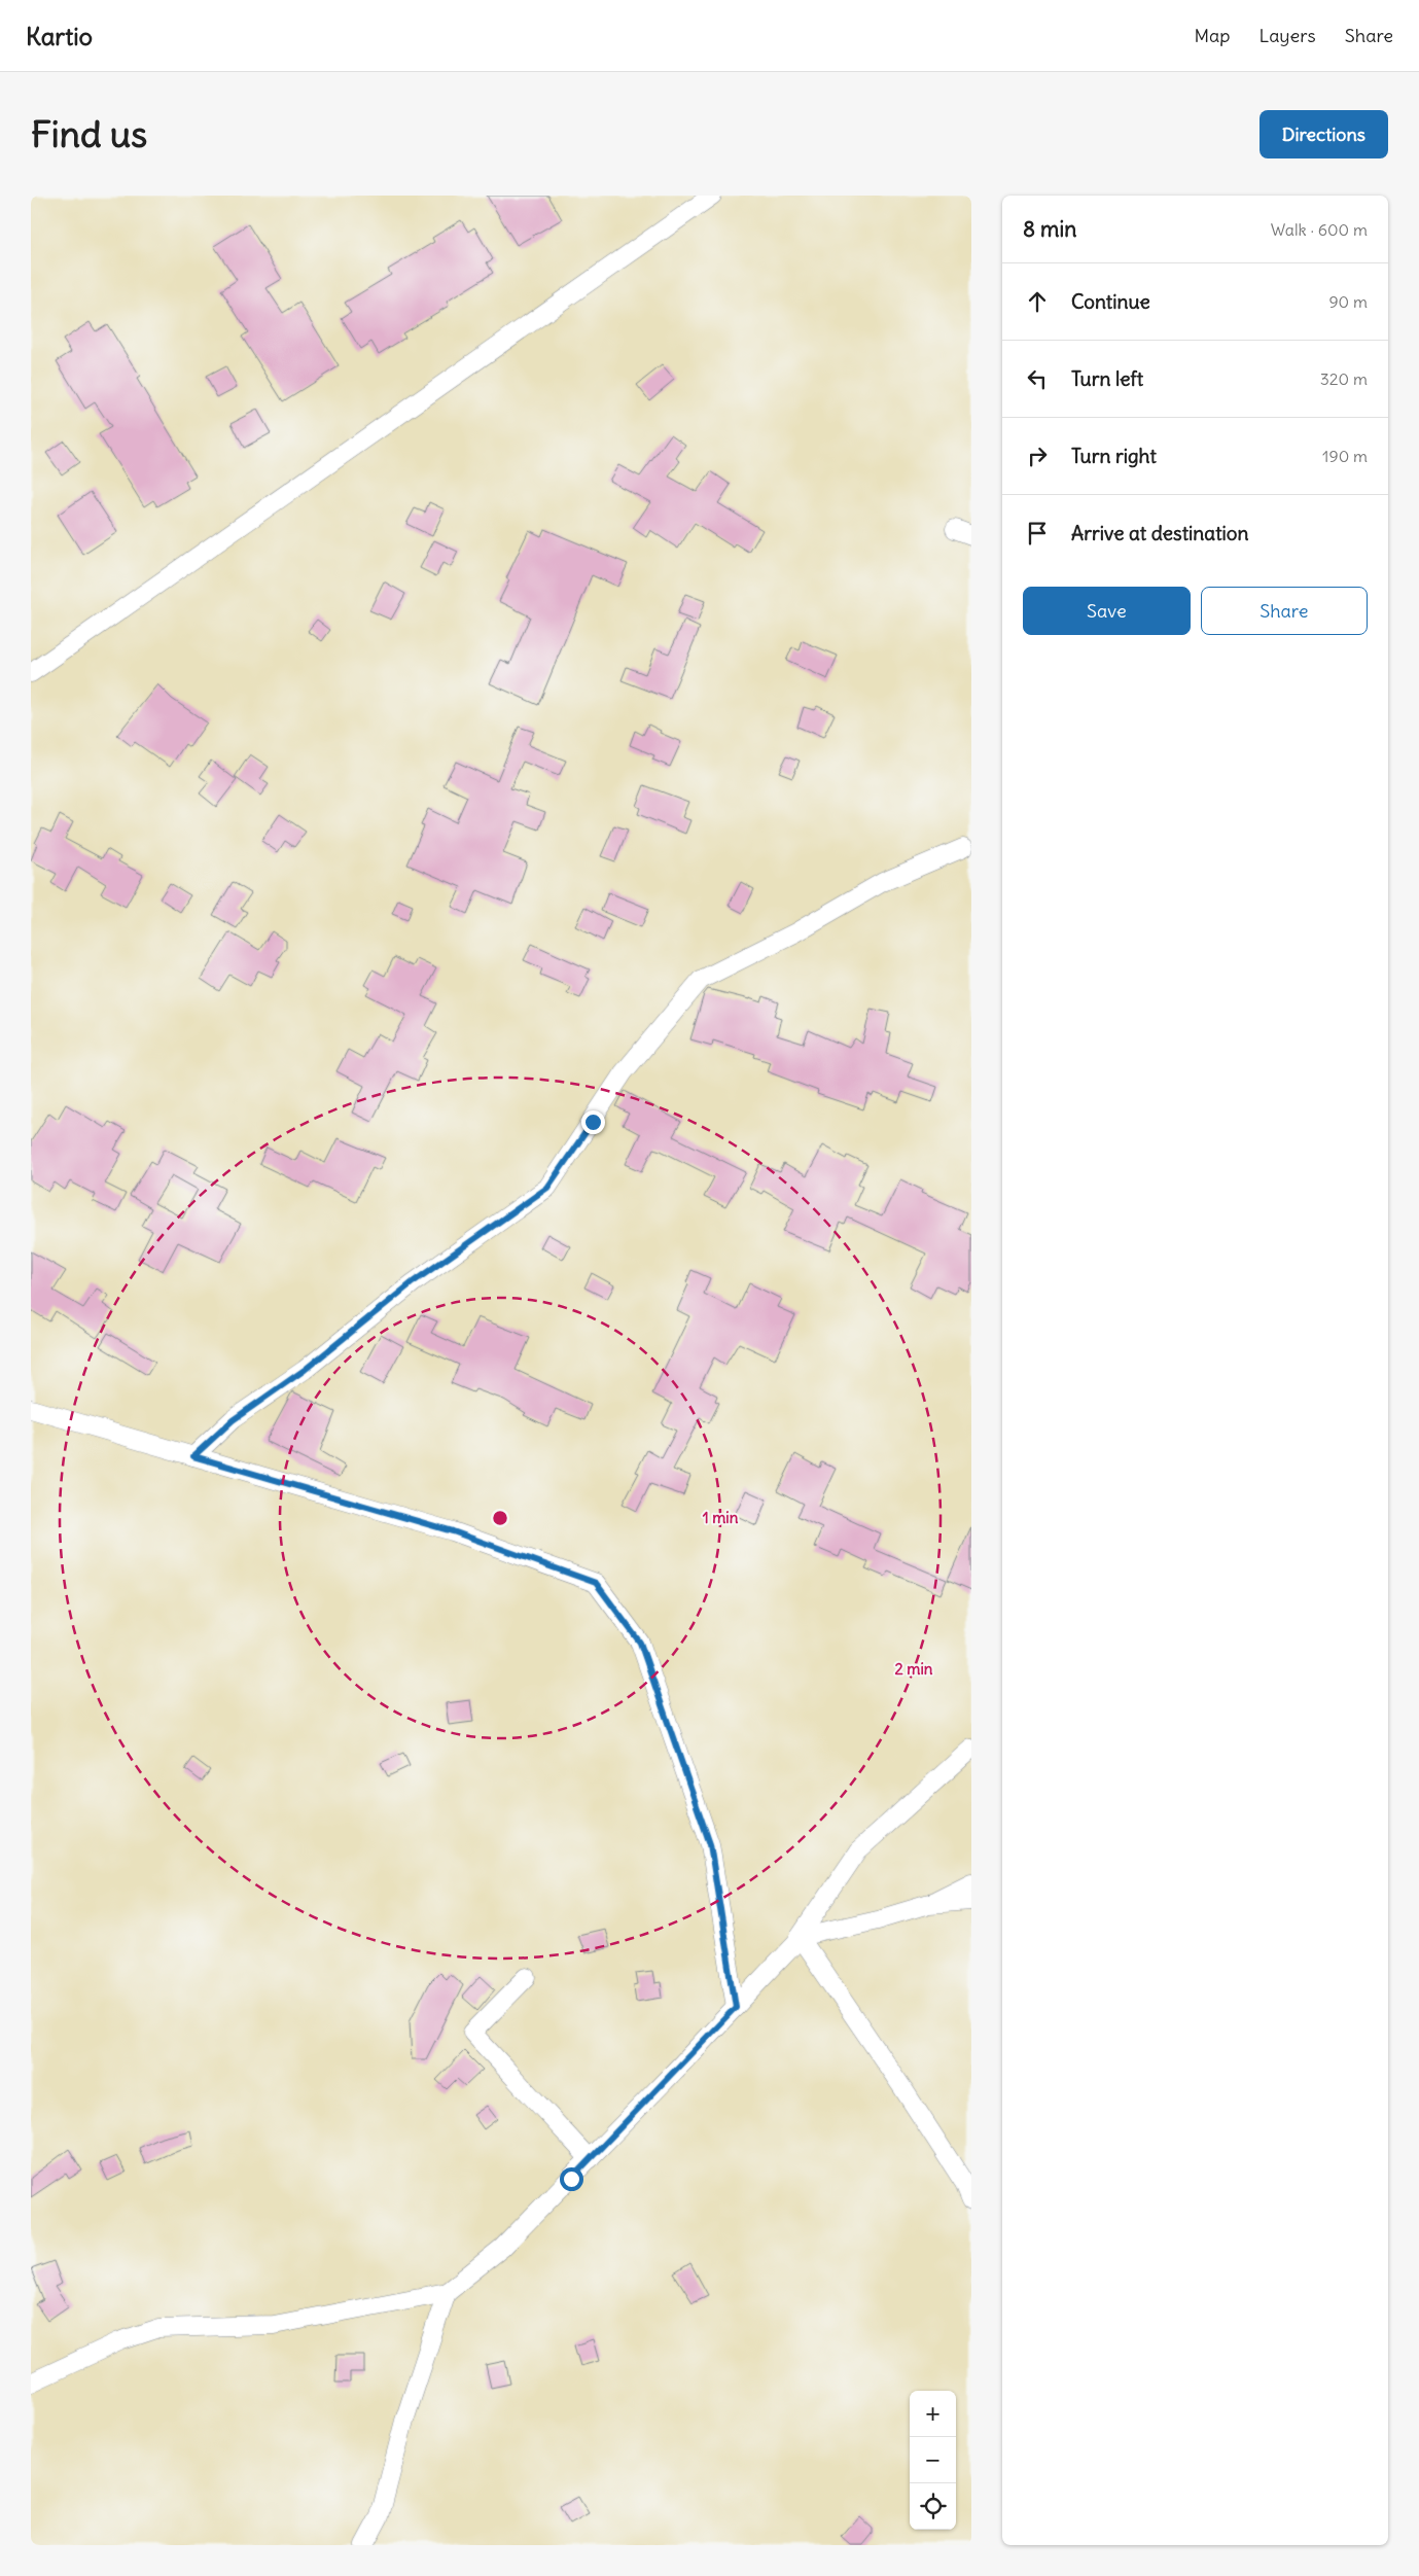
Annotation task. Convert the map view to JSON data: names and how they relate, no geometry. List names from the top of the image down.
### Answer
{
  "page": {
    "header": "Kartio",
    "nav": ["Map", "Layers", "Share"],
    "buttons": [
      "Directions",
      ["Save", "Share"]
    ],
    "title": "Find us",
    "heading": ["8 min", "Walk · 600 m"],
    "list": [
      ["Continue", "90 m"],
      ["Turn left", "320 m"],
      ["Turn right", "190 m"],
      "Arrive at destination"
    ],
    "map_buttons": ["+", "−"]
  },
  "rings": ["1 min", "2 min"]
}
